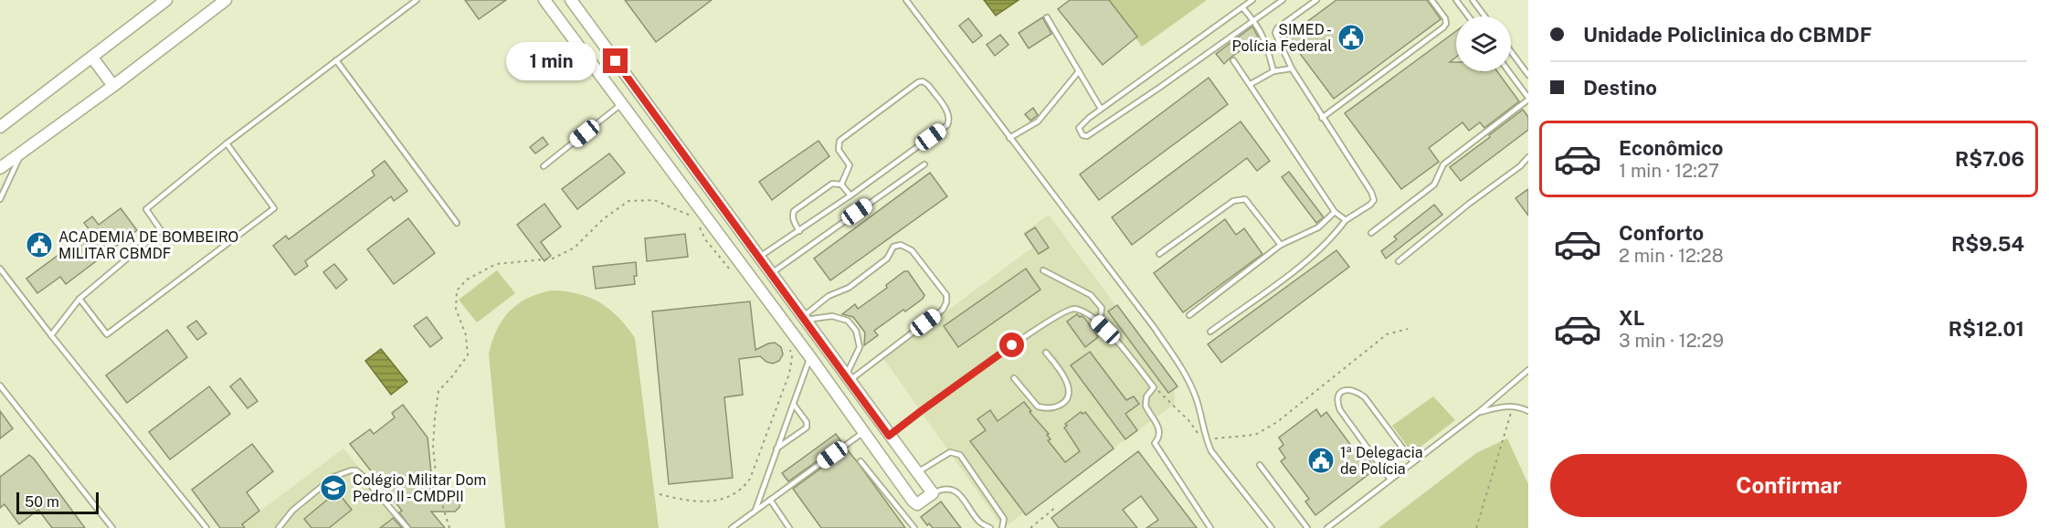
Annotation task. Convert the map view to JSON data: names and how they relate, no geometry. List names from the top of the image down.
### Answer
{
  "places": {
    "public building": ["SIMED - Polícia Federal", "ACADEMIA DE BOMBEIRO MILITAR CBMDF", "1ª Delegacia de Polícia"],
    "school or university": ["Colégio Militar Dom Pedro II - CMDPII"]
  },
  "scale_bar": "50 m",
  "page": {
    "banner": ["Unidade Policlinica do CBMDF", "Destino"],
    "bubble": "1 min",
    "list": [
      {
        "name": "Econômico",
        "note": "1 min · 12:27",
        "value": "R$7.06"
      },
      {
        "name": "Conforto",
        "note": "2 min · 12:28",
        "value": "R$9.54"
      },
      {
        "name": "XL",
        "note": "3 min · 12:29",
        "value": "R$12.01"
      }
    ],
    "buttons": "Confirmar",
    "scale": "50 m"
  }
}
